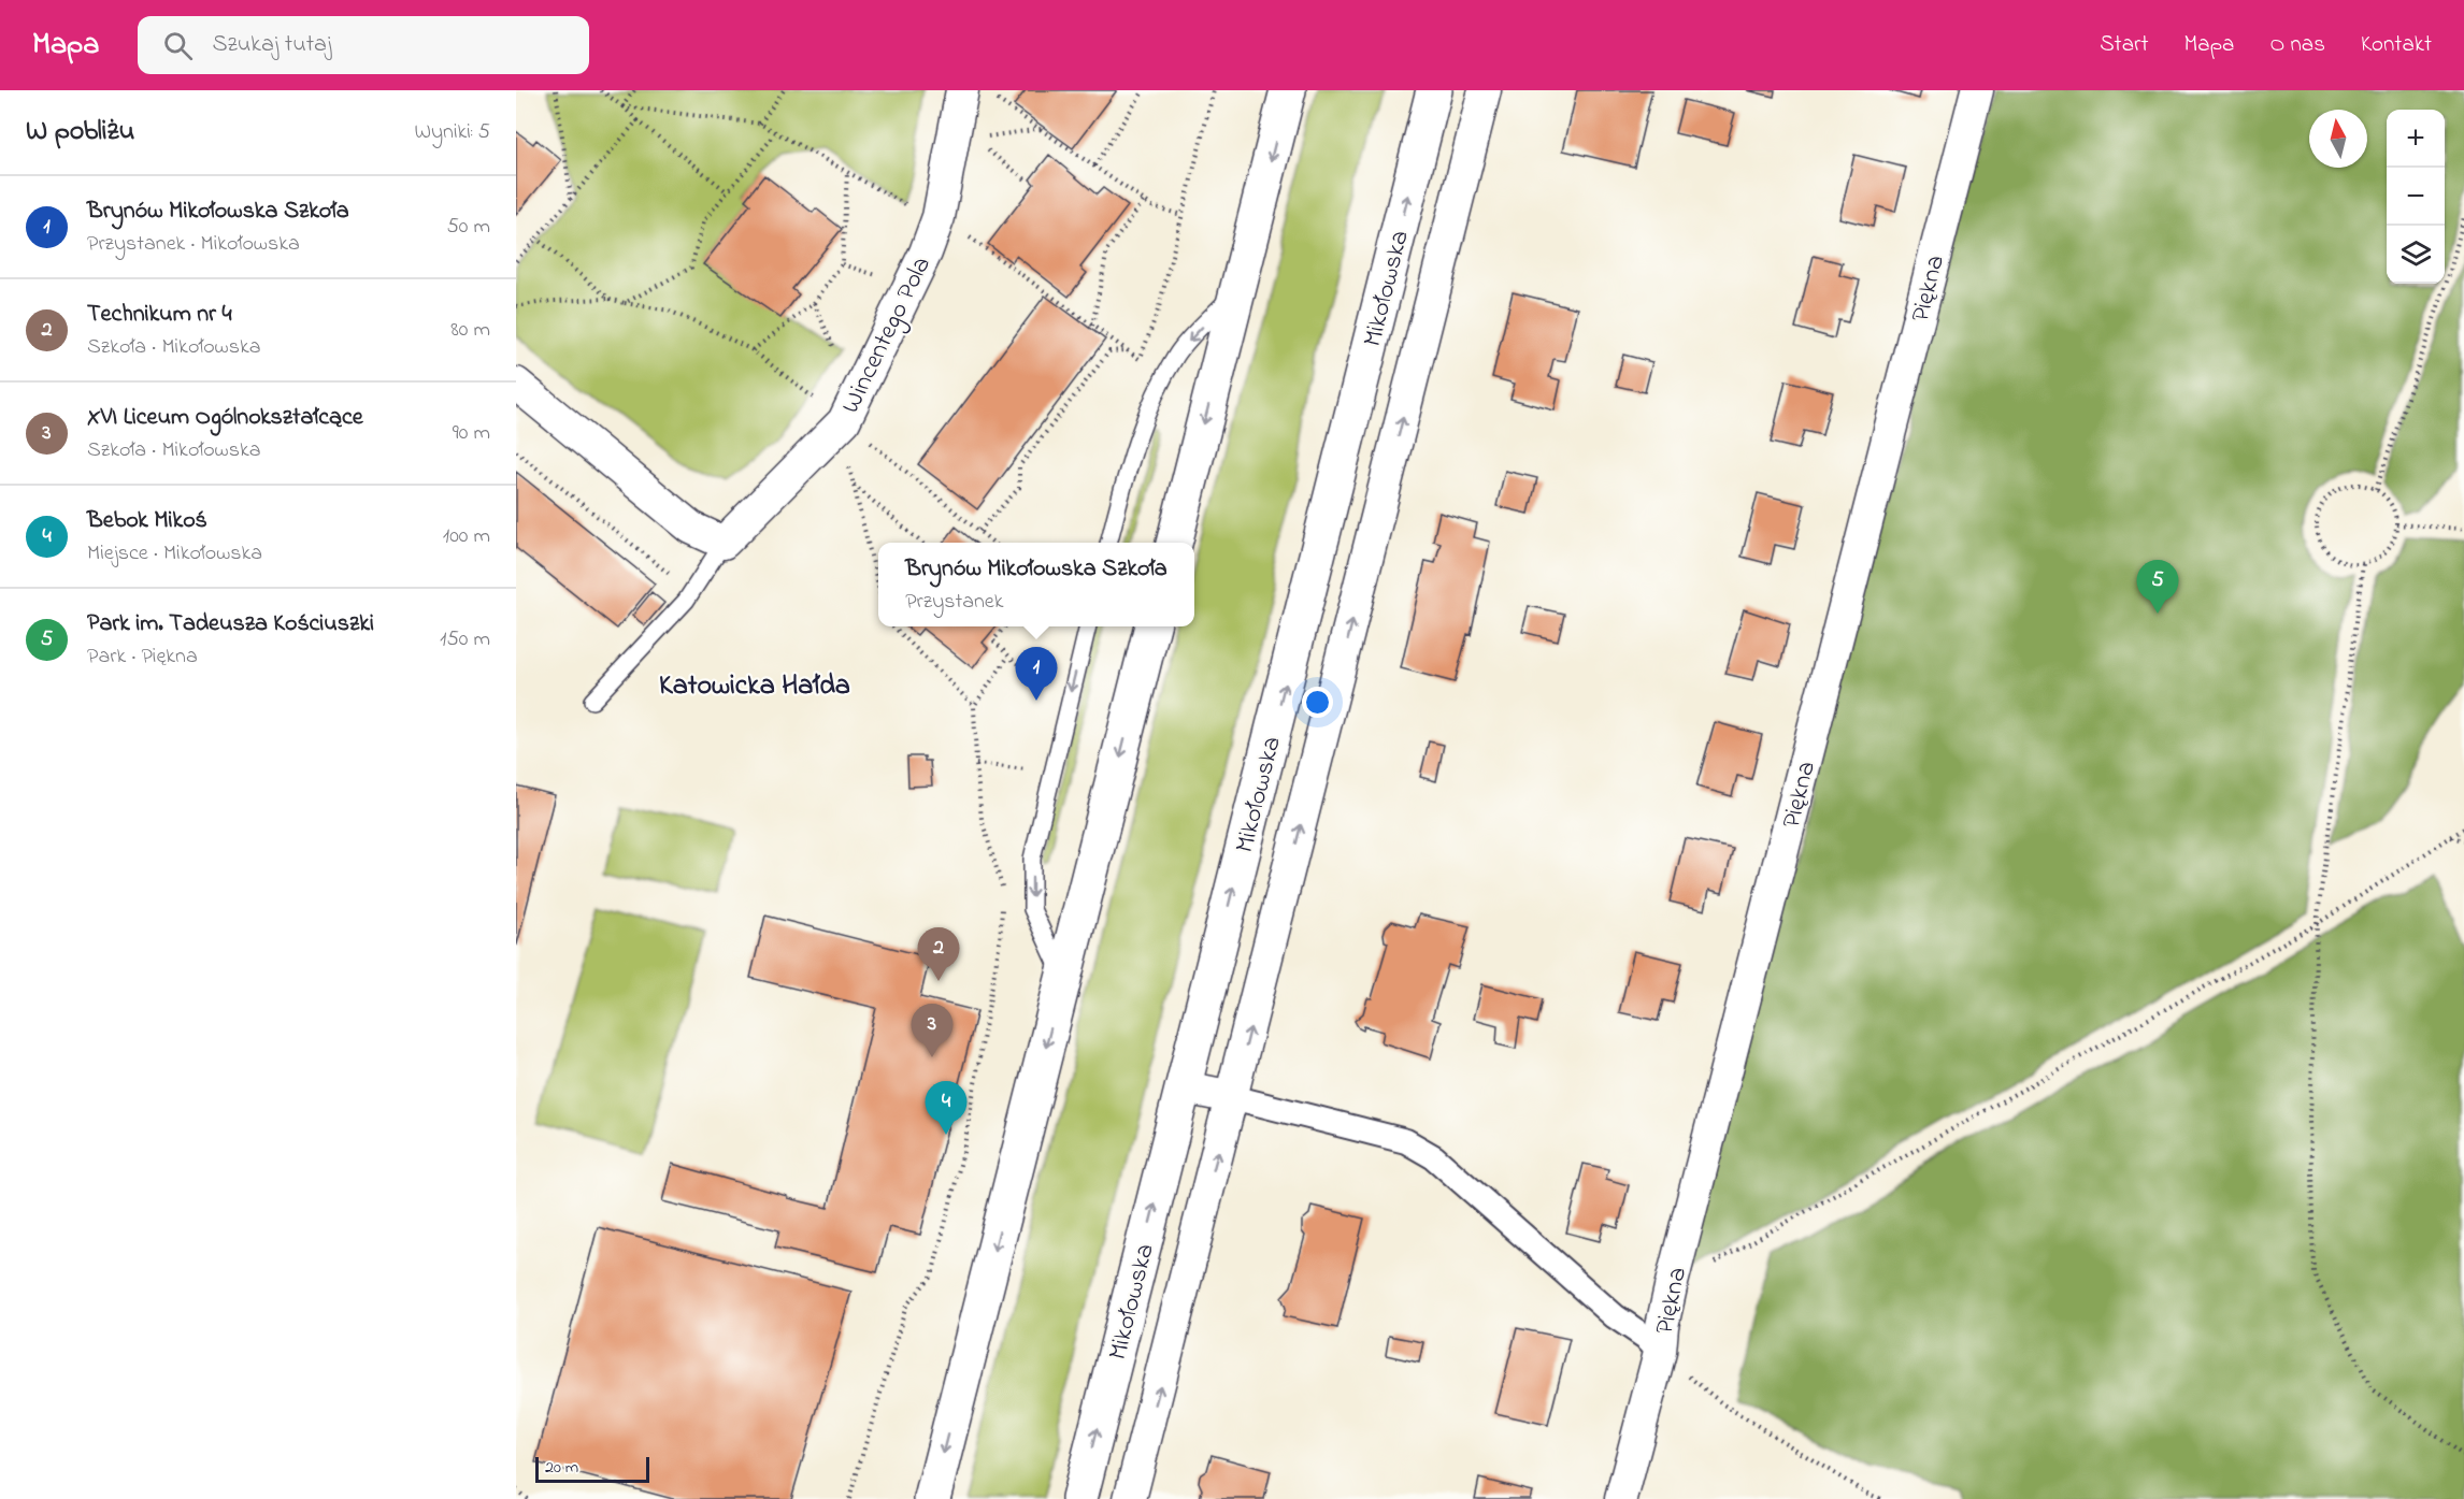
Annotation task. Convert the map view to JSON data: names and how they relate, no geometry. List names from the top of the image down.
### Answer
{
  "streets": {
    "main road": ["Mikołowska"],
    "street": ["Piękna", "Wincentego Pola"]
  },
  "districts": ["Katowicka Hałda"],
  "scale_bar": "20 m",
  "north": "top",
  "page": {
    "header": "Mapa",
    "search": "Szukaj tutaj",
    "nav": [
      "Start",
      "Mapa",
      "O nas",
      "Kontakt"
    ],
    "heading": ["W pobliżu", "Wyniki: 5"],
    "map_buttons": ["+", "−"],
    "list": [
      {
        "mark": "1",
        "name": "Brynów Mikołowska Szkoła",
        "note": "Przystanek · Mikołowska",
        "value": "50 m"
      },
      {
        "mark": "2",
        "name": "Technikum nr 4",
        "note": "Szkoła · Mikołowska",
        "value": "80 m"
      },
      {
        "mark": "3",
        "name": "XVI Liceum Ogólnokształcące",
        "note": "Szkoła · Mikołowska",
        "value": "90 m"
      },
      {
        "mark": "4",
        "name": "Bebok Mikoś",
        "note": "Miejsce · Mikołowska",
        "value": "100 m"
      },
      {
        "mark": "5",
        "name": "Park im. Tadeusza Kościuszki",
        "note": "Park · Piękna",
        "value": "150 m"
      }
    ],
    "popup": ["Brynów Mikołowska Szkoła", "Przystanek"],
    "pins": [
      "5",
      "1",
      "2",
      "3",
      "4"
    ],
    "scale": "20 m"
  }
}
